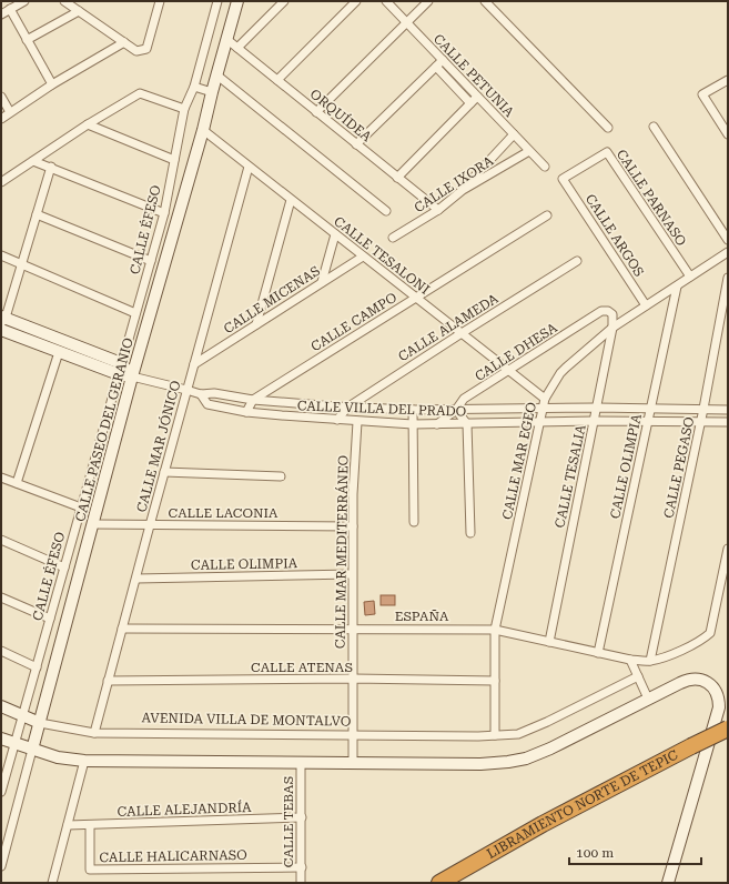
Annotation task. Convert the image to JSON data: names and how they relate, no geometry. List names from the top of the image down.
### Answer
{
  "streets": {
    "highway": ["LIBRAMIENTO NORTE DE TEPIC"],
    "street": [
      "CALLE PETUNIA",
      "ORQUÍDEA",
      "CALLE IXORA",
      "CALLE PARNASO",
      "CALLE ÉFESO",
      "CALLE ARGOS",
      "CALLE TESALONI",
      "CALLE MICENAS",
      "CALLE CAMPO",
      "CALLE ALAMEDA",
      "CALLE DHESA",
      "CALLE VILLA DEL PRADO",
      "CALLE PASEO DEL GERANIO",
      "CALLE MAR JÓNICO",
      "CALLE MAR EGEO",
      "CALLE OLIMPIA",
      "CALLE PEGASO",
      "CALLE TESALIA",
      "CALLE LACONIA",
      "CALLE MAR MEDITERRÁNEO",
      "ESPAÑA",
      "CALLE ATENAS",
      "AVENIDA VILLA DE MONTALVO",
      "CALLE ALEJANDRÍA",
      "CALLE TEBAS",
      "CALLE HALICARNASO"
    ]
  },
  "crossings": [
    ["CALLE PETUNIA", "CALLE IXORA"],
    ["ORQUÍDEA", "CALLE IXORA"],
    ["ORQUÍDEA", "CALLE PASEO DEL GERANIO"],
    ["CALLE PARNASO", "CALLE ARGOS"],
    ["CALLE PARNASO", "CALLE MAR EGEO"],
    ["CALLE ÉFESO", "AVENIDA VILLA DE MONTALVO"],
    ["CALLE ARGOS", "CALLE MAR EGEO"],
    ["CALLE TESALONI", "CALLE MICENAS"],
    ["CALLE TESALONI", "CALLE CAMPO"],
    ["CALLE TESALONI", "CALLE ALAMEDA"],
    ["CALLE TESALONI", "CALLE DHESA"],
    ["CALLE TESALONI", "CALLE PASEO DEL GERANIO"],
    ["CALLE TESALONI", "CALLE MAR JÓNICO"],
    ["CALLE TESALONI", "CALLE MAR EGEO"],
    ["CALLE MICENAS", "CALLE MAR JÓNICO"],
    ["CALLE CAMPO", "CALLE VILLA DEL PRADO"],
    ["CALLE ALAMEDA", "CALLE VILLA DEL PRADO"],
    ["CALLE DHESA", "CALLE VILLA DEL PRADO"],
    ["CALLE DHESA", "CALLE TESALIA"],
    ["CALLE VILLA DEL PRADO", "CALLE PASEO DEL GERANIO"],
    ["CALLE VILLA DEL PRADO", "CALLE MAR JÓNICO"],
    ["CALLE VILLA DEL PRADO", "CALLE MAR EGEO"],
    ["CALLE VILLA DEL PRADO", "CALLE OLIMPIA"],
    ["CALLE VILLA DEL PRADO", "CALLE PEGASO"],
    ["CALLE VILLA DEL PRADO", "CALLE TESALIA"],
    ["CALLE VILLA DEL PRADO", "CALLE MAR MEDITERRÁNEO"],
    ["CALLE PASEO DEL GERANIO", "CALLE LACONIA"],
    ["CALLE PASEO DEL GERANIO", "AVENIDA VILLA DE MONTALVO"],
    ["CALLE MAR JÓNICO", "CALLE OLIMPIA"],
    ["CALLE MAR JÓNICO", "CALLE LACONIA"],
    ["CALLE MAR JÓNICO", "ESPAÑA"],
    ["CALLE MAR JÓNICO", "CALLE ATENAS"],
    ["CALLE MAR JÓNICO", "AVENIDA VILLA DE MONTALVO"],
    ["CALLE MAR EGEO", "CALLE OLIMPIA"],
    ["CALLE MAR EGEO", "CALLE TESALIA"],
    ["CALLE MAR EGEO", "ESPAÑA"],
    ["CALLE MAR EGEO", "CALLE ATENAS"],
    ["CALLE MAR EGEO", "AVENIDA VILLA DE MONTALVO"],
    ["CALLE OLIMPIA", "CALLE MAR MEDITERRÁNEO"],
    ["CALLE OLIMPIA", "ESPAÑA"],
    ["CALLE PEGASO", "ESPAÑA"],
    ["CALLE TESALIA", "ESPAÑA"],
    ["CALLE LACONIA", "CALLE MAR MEDITERRÁNEO"],
    ["CALLE MAR MEDITERRÁNEO", "ESPAÑA"],
    ["CALLE MAR MEDITERRÁNEO", "CALLE ATENAS"],
    ["CALLE MAR MEDITERRÁNEO", "AVENIDA VILLA DE MONTALVO"],
    ["CALLE ALEJANDRÍA", "CALLE TEBAS"],
    ["CALLE ALEJANDRÍA", "CALLE HALICARNASO"],
    ["CALLE TEBAS", "CALLE HALICARNASO"]
  ],
  "scale_bar": "100 m"
}
